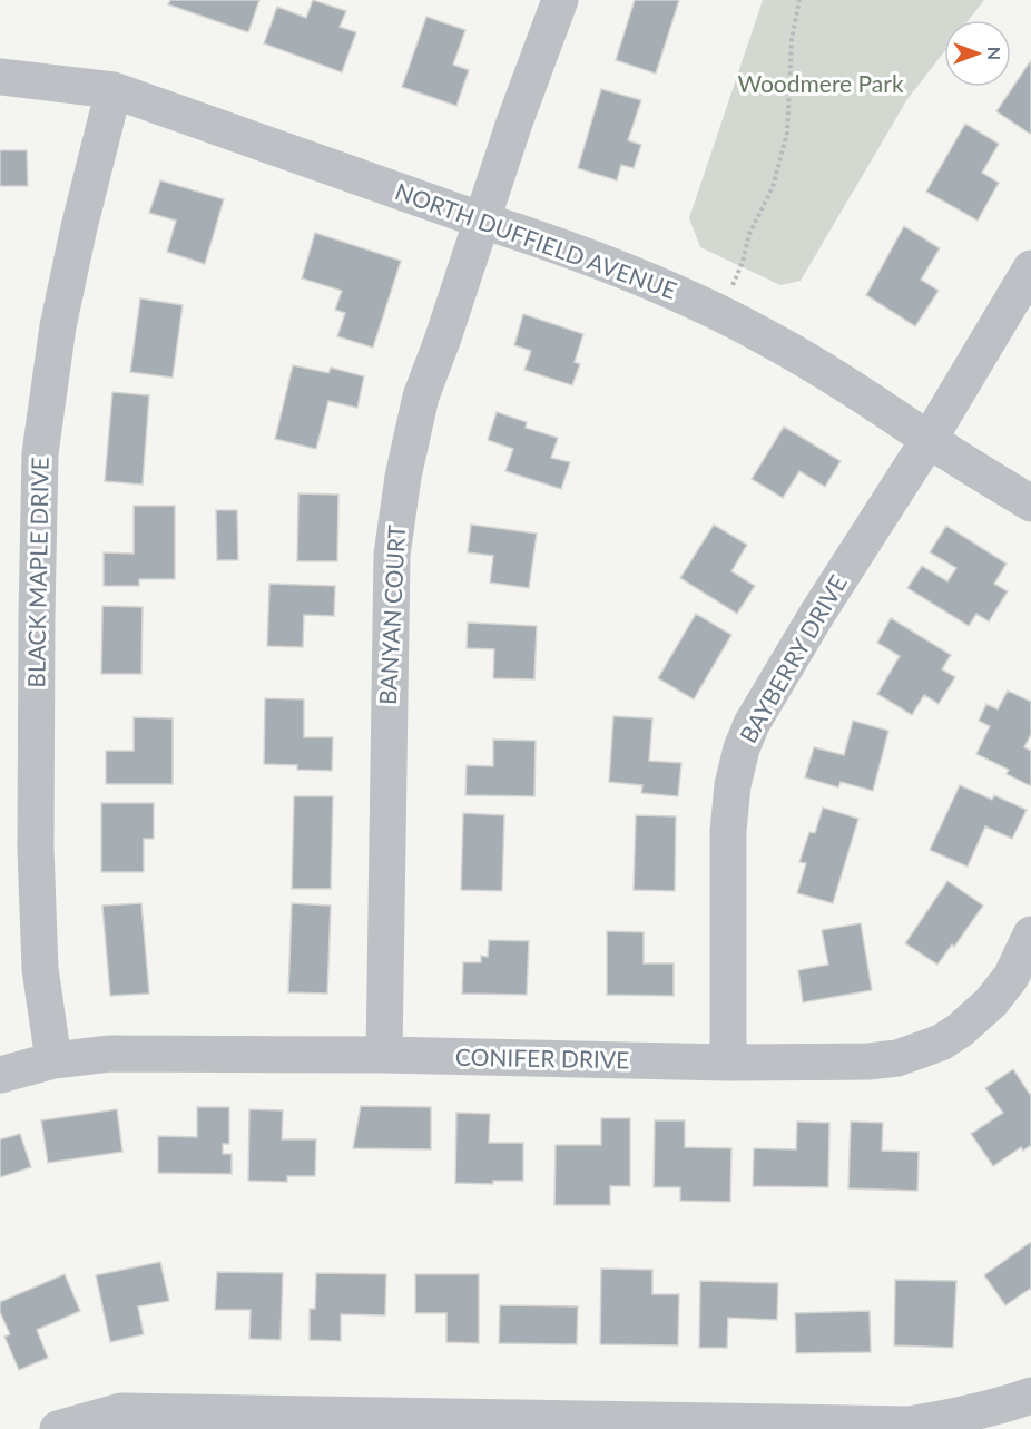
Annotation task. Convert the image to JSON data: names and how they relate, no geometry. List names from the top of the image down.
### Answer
{
  "streets": {
    "street": [
      "NORTH DUFFIELD AVENUE",
      "BLACK MAPLE DRIVE",
      "BANYAN COURT",
      "BAYBERRY DRIVE",
      "CONIFER DRIVE"
    ]
  },
  "crossings": [
    ["NORTH DUFFIELD AVENUE", "BLACK MAPLE DRIVE"],
    ["NORTH DUFFIELD AVENUE", "BANYAN COURT"],
    ["NORTH DUFFIELD AVENUE", "BAYBERRY DRIVE"],
    ["BLACK MAPLE DRIVE", "CONIFER DRIVE"],
    ["BANYAN COURT", "CONIFER DRIVE"],
    ["BAYBERRY DRIVE", "CONIFER DRIVE"]
  ],
  "parks": ["Woodmere Park"],
  "north": "right"
}
